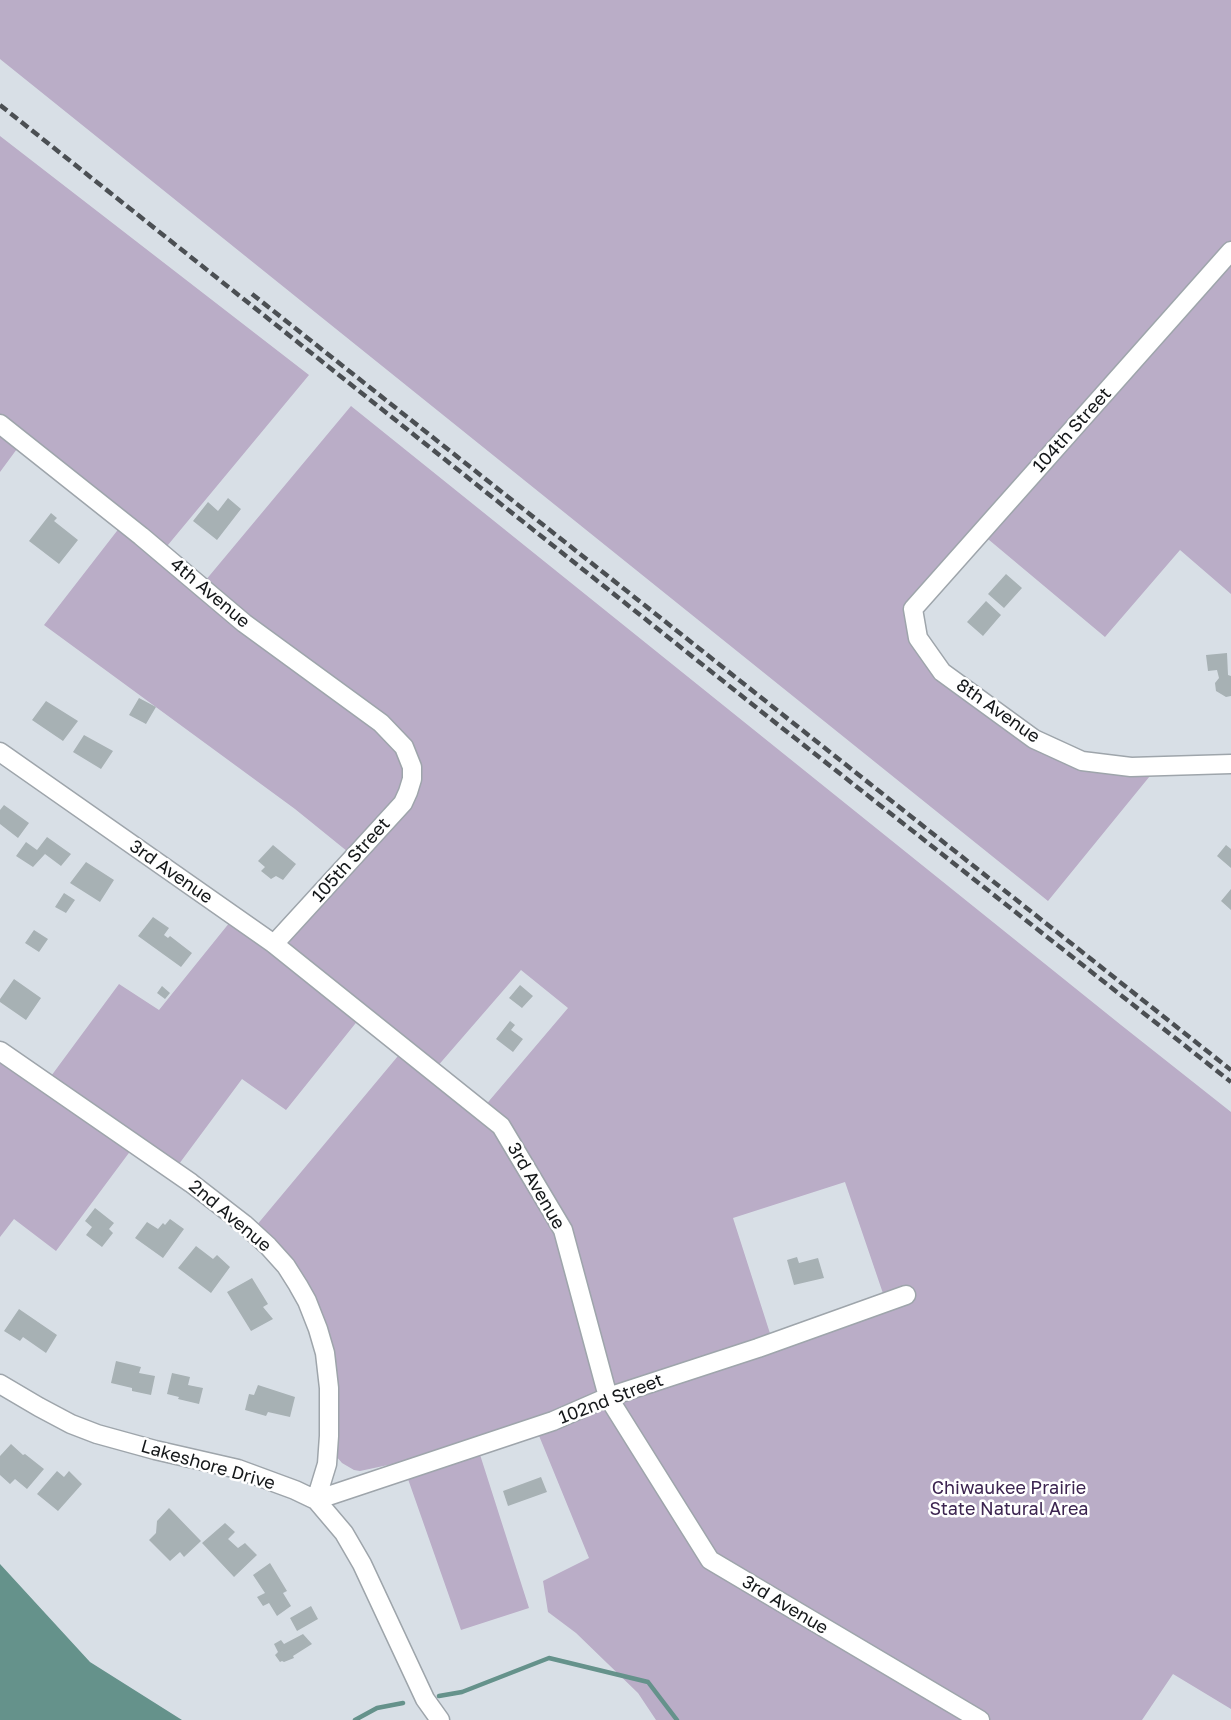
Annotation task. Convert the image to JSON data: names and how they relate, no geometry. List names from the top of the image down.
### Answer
{
  "streets": {
    "street": [
      "104th Street",
      "4th Avenue",
      "8th Avenue",
      "105th Street",
      "3rd Avenue",
      "2nd Avenue",
      "102nd Street",
      "Lakeshore Drive"
    ]
  },
  "crossings": [
    ["104th Street", "8th Avenue"],
    ["4th Avenue", "105th Street"],
    ["105th Street", "3rd Avenue"],
    ["3rd Avenue", "102nd Street"],
    ["2nd Avenue", "102nd Street"],
    ["2nd Avenue", "Lakeshore Drive"],
    ["102nd Street", "Lakeshore Drive"]
  ],
  "parks": ["Chiwaukee Prairie State Natural Area"]
}
